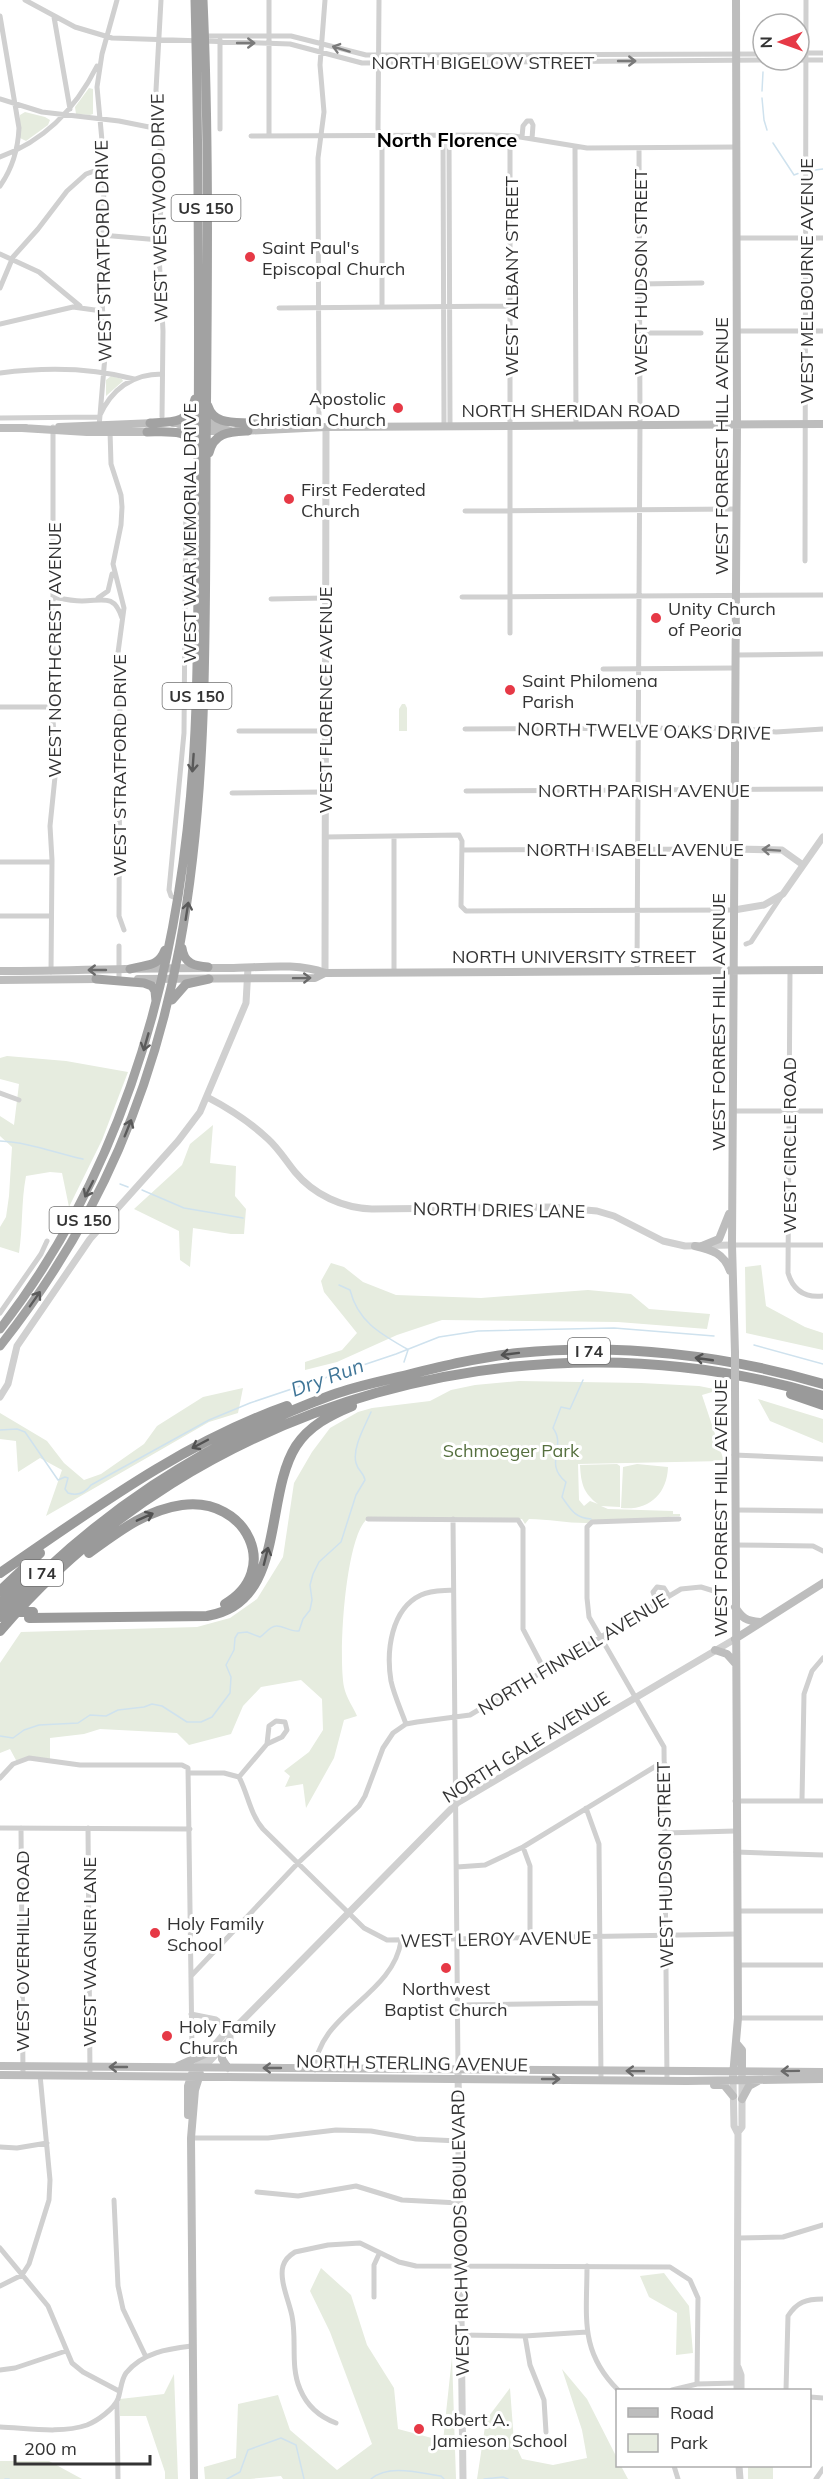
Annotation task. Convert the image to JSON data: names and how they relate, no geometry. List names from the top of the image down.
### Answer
{
  "streets": {
    "highway": ["US 150", "WEST WAR MEMORIAL DRIVE", "I 74"],
    "main road": [
      "NORTH SHERIDAN ROAD",
      "WEST FORREST HILL AVENUE",
      "NORTH UNIVERSITY STREET",
      "NORTH GALE AVENUE",
      "NORTH STERLING AVENUE"
    ],
    "street": [
      "NORTH BIGELOW STREET",
      "WEST WESTWOOD DRIVE",
      "WEST STRATFORD DRIVE",
      "WEST HUDSON STREET",
      "WEST ALBANY STREET",
      "WEST MELBOURNE AVENUE",
      "WEST NORTHCREST AVENUE",
      "WEST FLORENCE AVENUE",
      "NORTH TWELVE OAKS DRIVE",
      "NORTH PARISH AVENUE",
      "NORTH ISABELL AVENUE",
      "WEST CIRCLE ROAD",
      "NORTH DRIES LANE",
      "NORTH FINNELL AVENUE",
      "WEST LEROY AVENUE",
      "WEST OVERHILL ROAD",
      "WEST WAGNER LANE",
      "WEST RICHWOODS BOULEVARD"
    ]
  },
  "crossings": [
    ["NORTH BIGELOW STREET", "WEST WESTWOOD DRIVE"],
    ["NORTH BIGELOW STREET", "WEST STRATFORD DRIVE"],
    ["NORTH BIGELOW STREET", "WEST FORREST HILL AVENUE"],
    ["NORTH BIGELOW STREET", "WEST WAR MEMORIAL DRIVE"],
    ["NORTH BIGELOW STREET", "WEST FLORENCE AVENUE"],
    ["WEST STRATFORD DRIVE", "NORTH SHERIDAN ROAD"],
    ["WEST HUDSON STREET", "NORTH SHERIDAN ROAD"],
    ["WEST HUDSON STREET", "NORTH TWELVE OAKS DRIVE"],
    ["WEST HUDSON STREET", "NORTH PARISH AVENUE"],
    ["WEST HUDSON STREET", "NORTH ISABELL AVENUE"],
    ["WEST HUDSON STREET", "NORTH UNIVERSITY STREET"],
    ["WEST HUDSON STREET", "NORTH FINNELL AVENUE"],
    ["WEST HUDSON STREET", "NORTH GALE AVENUE"],
    ["WEST HUDSON STREET", "WEST LEROY AVENUE"],
    ["WEST HUDSON STREET", "NORTH STERLING AVENUE"],
    ["WEST ALBANY STREET", "NORTH SHERIDAN ROAD"],
    ["WEST MELBOURNE AVENUE", "NORTH SHERIDAN ROAD"],
    ["NORTH SHERIDAN ROAD", "WEST FORREST HILL AVENUE"],
    ["NORTH SHERIDAN ROAD", "WEST WAR MEMORIAL DRIVE"],
    ["NORTH SHERIDAN ROAD", "WEST NORTHCREST AVENUE"],
    ["NORTH SHERIDAN ROAD", "WEST FLORENCE AVENUE"],
    ["WEST FORREST HILL AVENUE", "NORTH TWELVE OAKS DRIVE"],
    ["WEST FORREST HILL AVENUE", "NORTH PARISH AVENUE"],
    ["WEST FORREST HILL AVENUE", "NORTH ISABELL AVENUE"],
    ["WEST FORREST HILL AVENUE", "NORTH UNIVERSITY STREET"],
    ["WEST FORREST HILL AVENUE", "NORTH DRIES LANE"],
    ["WEST FORREST HILL AVENUE", "NORTH GALE AVENUE"],
    ["WEST FORREST HILL AVENUE", "WEST LEROY AVENUE"],
    ["WEST FORREST HILL AVENUE", "NORTH STERLING AVENUE"],
    ["WEST WAR MEMORIAL DRIVE", "NORTH UNIVERSITY STREET"],
    ["WEST NORTHCREST AVENUE", "NORTH UNIVERSITY STREET"],
    ["WEST FLORENCE AVENUE", "NORTH UNIVERSITY STREET"],
    ["NORTH UNIVERSITY STREET", "WEST CIRCLE ROAD"],
    ["WEST CIRCLE ROAD", "NORTH DRIES LANE"],
    ["NORTH FINNELL AVENUE", "WEST RICHWOODS BOULEVARD"],
    ["NORTH GALE AVENUE", "WEST LEROY AVENUE"],
    ["NORTH GALE AVENUE", "NORTH STERLING AVENUE"],
    ["NORTH GALE AVENUE", "WEST RICHWOODS BOULEVARD"],
    ["WEST LEROY AVENUE", "WEST RICHWOODS BOULEVARD"],
    ["WEST OVERHILL ROAD", "NORTH STERLING AVENUE"],
    ["WEST WAGNER LANE", "NORTH STERLING AVENUE"],
    ["NORTH STERLING AVENUE", "WEST RICHWOODS BOULEVARD"]
  ],
  "districts": ["North Florence"],
  "water": ["Dry Run"],
  "parks": ["Schmoeger Park"],
  "places": [
    "Saint Paul's Episcopal Church",
    "Apostolic Christian Church",
    "First Federated Church",
    "Unity Church of Peoria",
    "Saint Philomena Parish",
    "Holy Family School",
    "Northwest Baptist Church",
    "Holy Family Church",
    "Robert A. Jamieson School"
  ],
  "legend": ["Road", "Park"],
  "scale_bar": "200 m",
  "north": "left"
}
